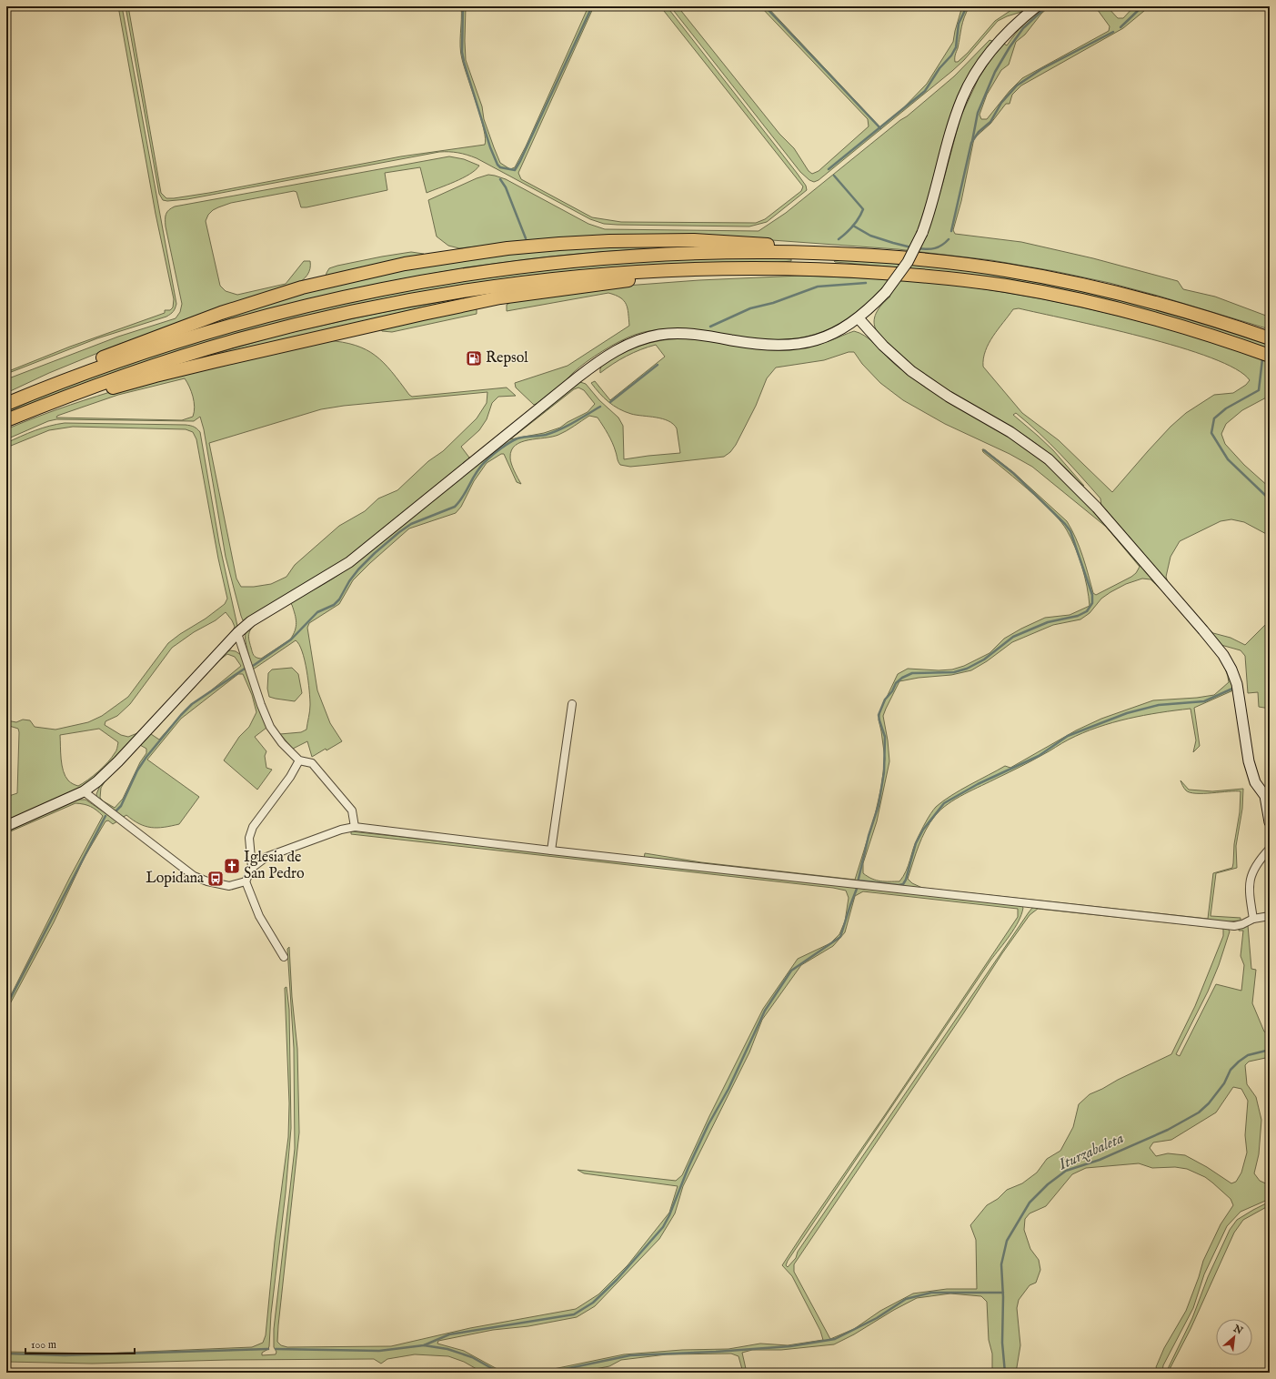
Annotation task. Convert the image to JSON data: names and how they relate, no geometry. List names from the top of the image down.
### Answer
{
  "water": ["Iturzabaleta"],
  "places": {
    "fuel station": ["Repsol"],
    "church": ["Iglesia de San Pedro"],
    "bus stop": ["Lopidana"]
  },
  "scale_bar": "100 m",
  "north": "top right"
}
